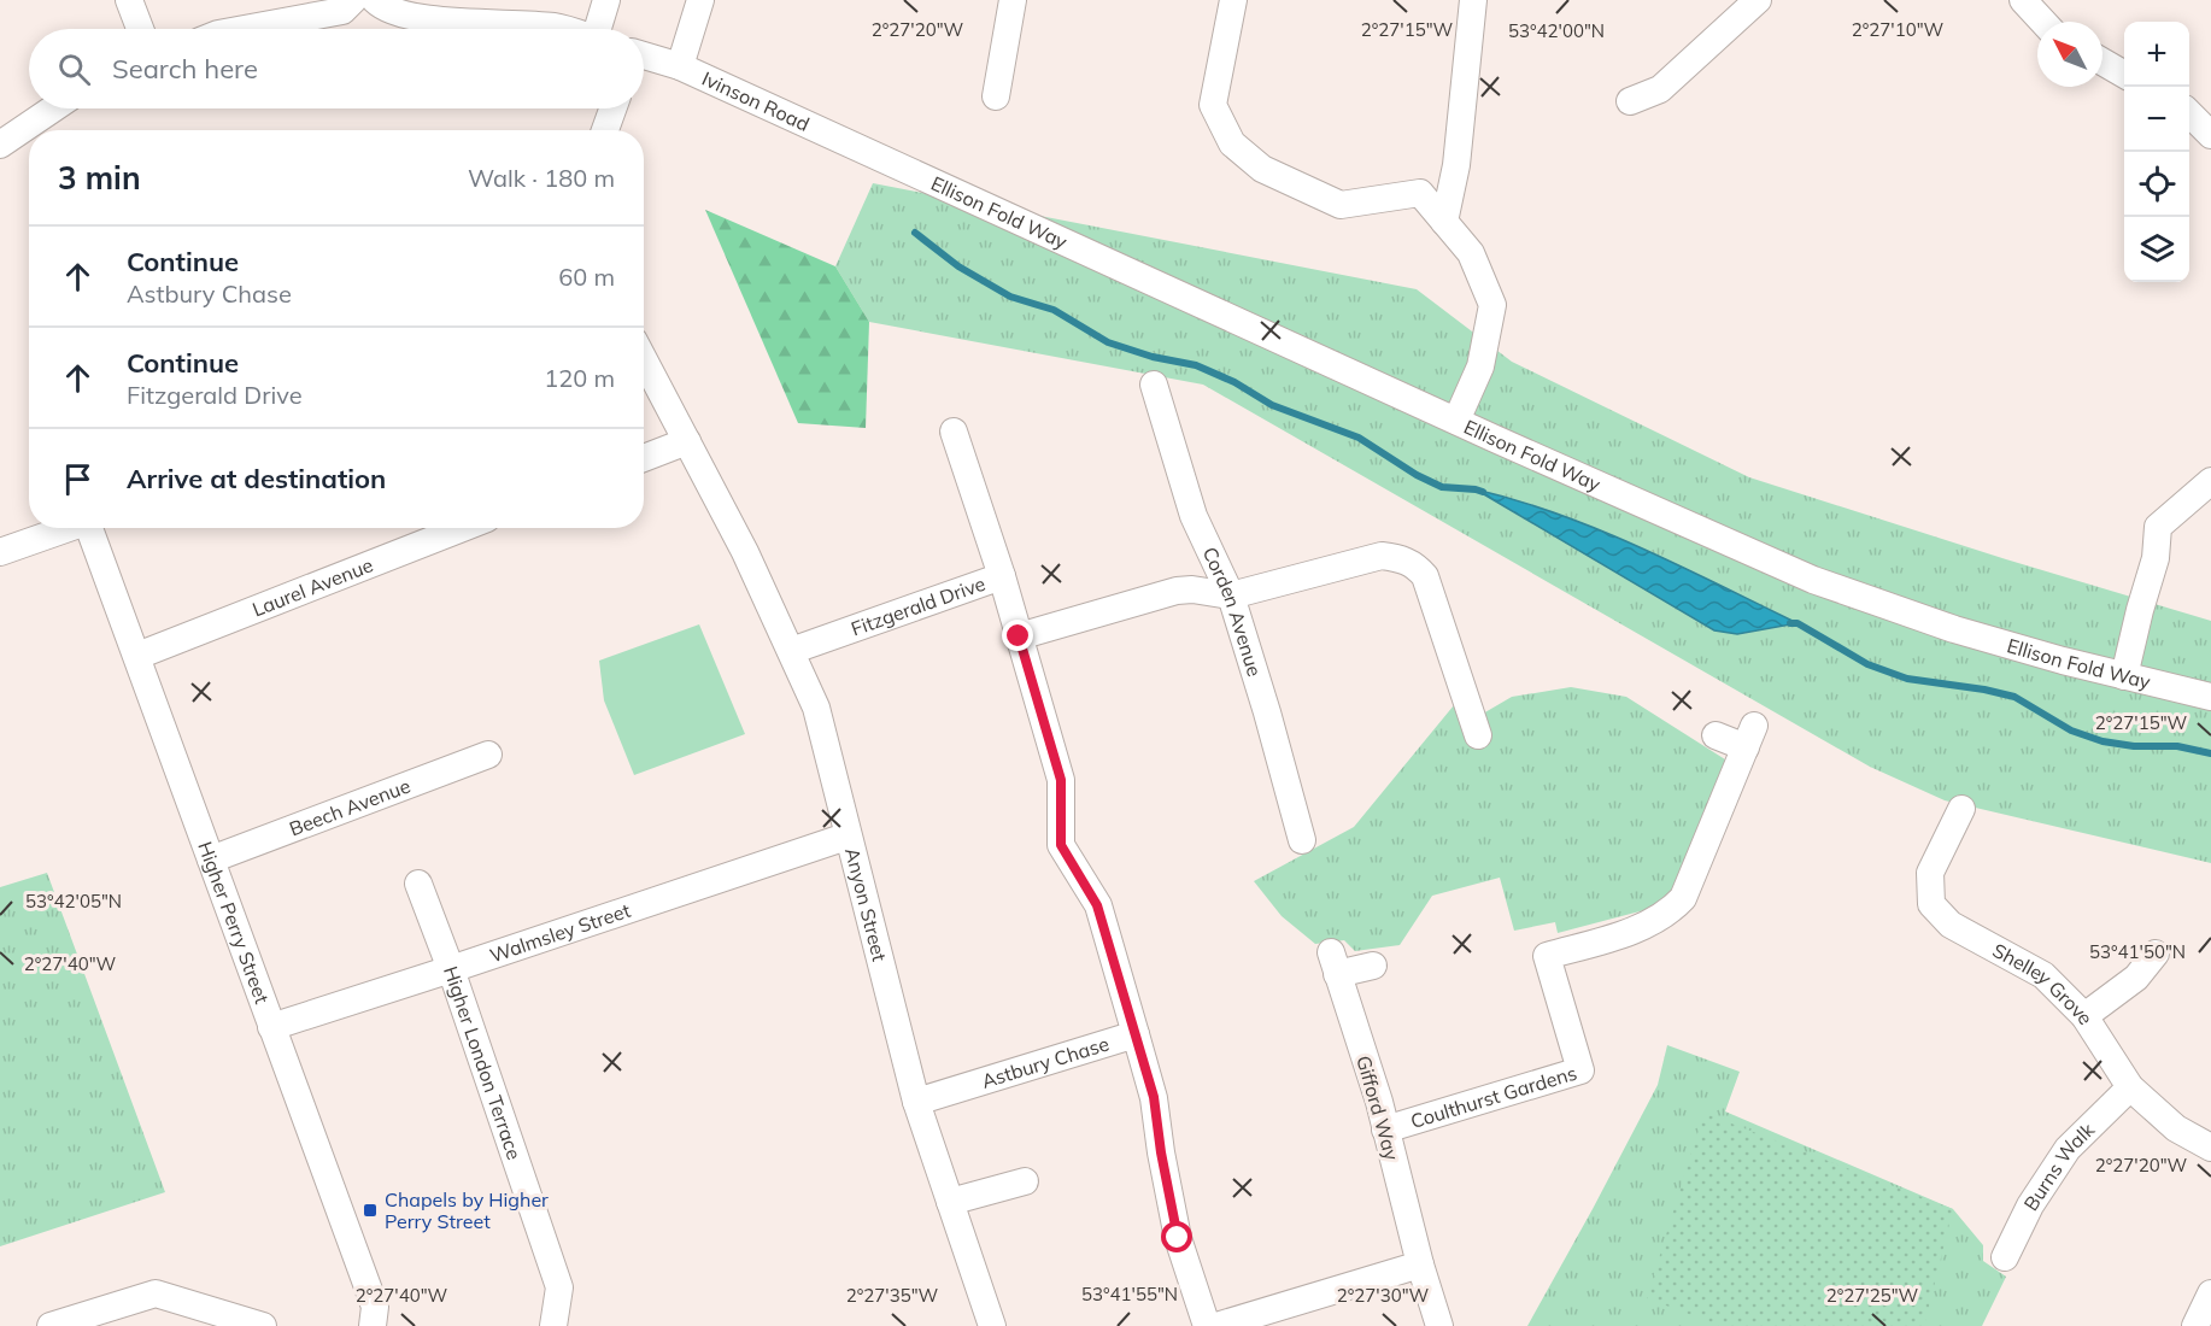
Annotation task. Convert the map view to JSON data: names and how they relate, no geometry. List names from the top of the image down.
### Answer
{
  "streets": {
    "street": [
      "Ivinson Road",
      "Ellison Fold Way",
      "Laurel Avenue",
      "Fitzgerald Drive",
      "Corden Avenue",
      "Beech Avenue",
      "Anyon Street",
      "Higher Perry Street",
      "Walmsley Street",
      "Shelley Grove",
      "Higher London Terrace",
      "Astbury Chase",
      "Coulthurst Gardens",
      "Gifford Way",
      "Burns Walk"
    ]
  },
  "crossings": [
    ["Ivinson Road", "Ellison Fold Way"],
    ["Laurel Avenue", "Higher Perry Street"],
    ["Fitzgerald Drive", "Anyon Street"],
    ["Fitzgerald Drive", "Astbury Chase"],
    ["Beech Avenue", "Higher Perry Street"],
    ["Anyon Street", "Walmsley Street"],
    ["Anyon Street", "Astbury Chase"],
    ["Higher Perry Street", "Walmsley Street"],
    ["Walmsley Street", "Higher London Terrace"],
    ["Shelley Grove", "Burns Walk"],
    ["Coulthurst Gardens", "Gifford Way"]
  ],
  "places": {
    "transit": ["Chapels by Higher Perry Street"]
  },
  "north": "top left",
  "page": {
    "map_buttons": ["+", "−"],
    "search": "Search here",
    "heading": ["3 min", "Walk · 180 m"],
    "list": [
      ["Continue", "Astbury Chase", "60 m"],
      ["Continue", "Fitzgerald Drive", "120 m"],
      "Arrive at destination"
    ]
  },
  "coordinates": [
    "2°27'20\"W",
    "2°27'15\"W",
    "2°27'10\"W",
    "53°42'00\"N",
    "53°42'05\"N",
    "53°41'50\"N",
    "2°27'40\"W",
    "53°41'55\"N",
    "2°27'35\"W",
    "2°27'30\"W",
    "2°27'25\"W"
  ]
}
